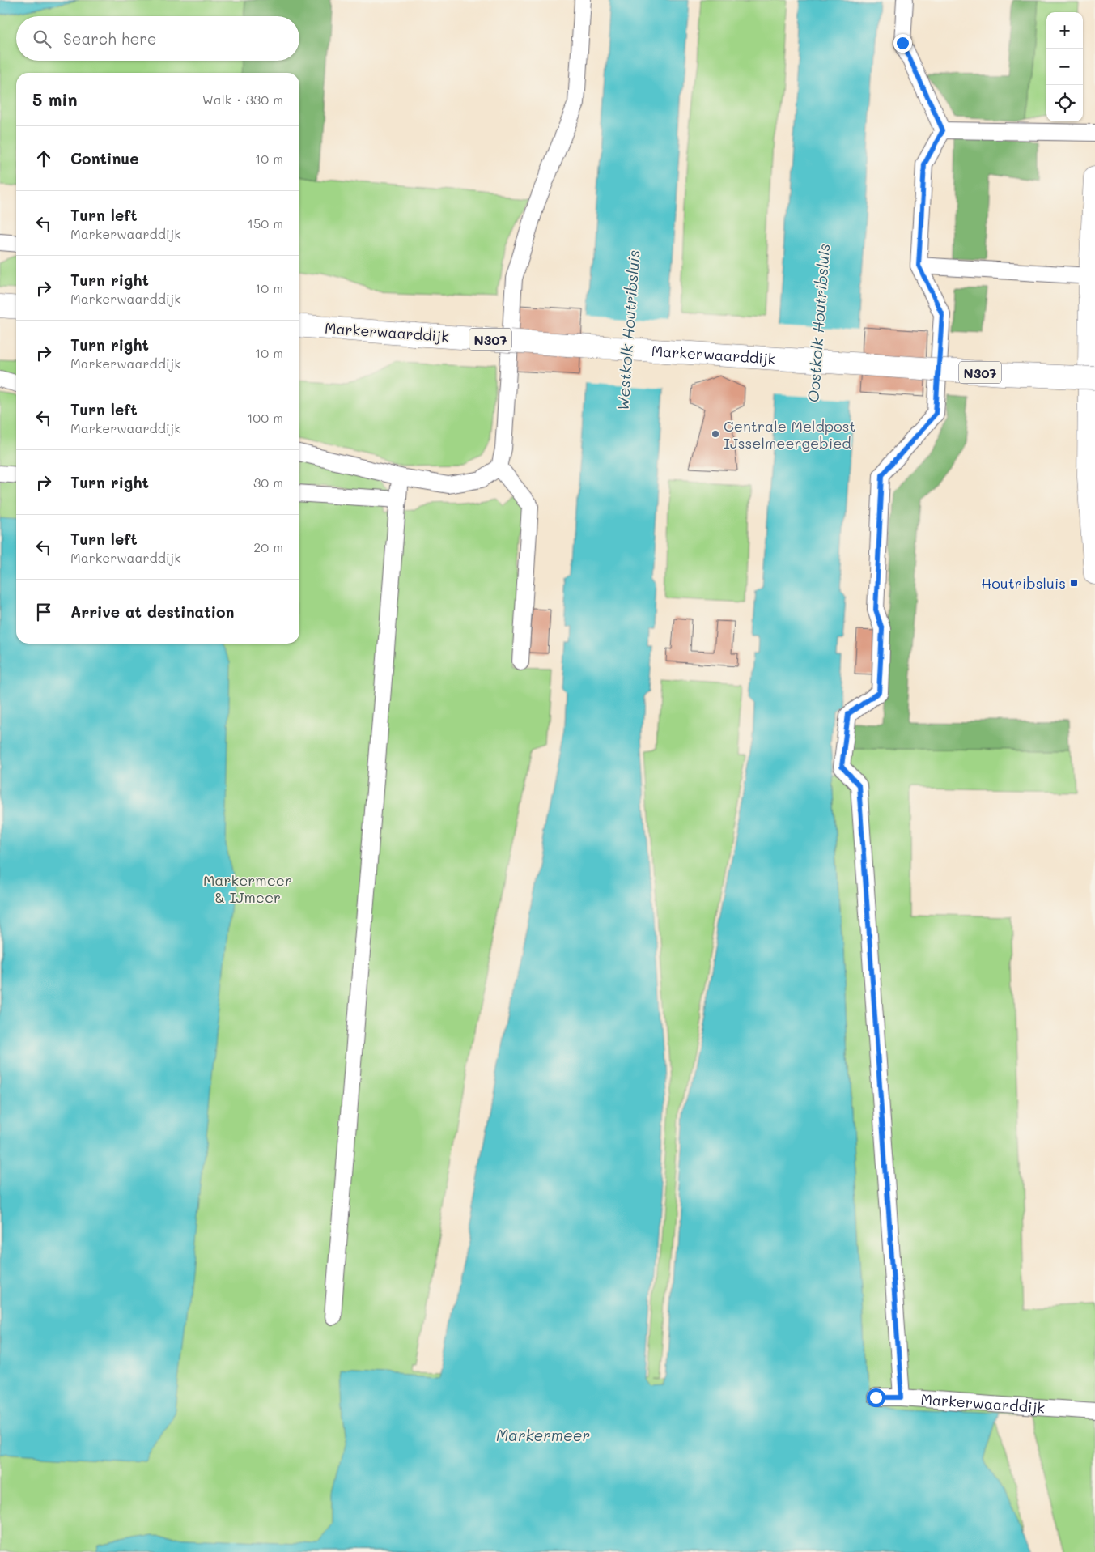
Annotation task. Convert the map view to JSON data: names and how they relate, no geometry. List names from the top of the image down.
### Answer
{
  "streets": {
    "main road": ["Markerwaarddijk", "N307"]
  },
  "water": ["Oostkolk Houtribsluis", "Westkolk Houtribsluis", "Markermeer"],
  "parks": ["Markermeer & IJmeer"],
  "places": {
    "other": ["Centrale Meldpost IJsselmeergebied"],
    "transit": ["Houtribsluis"]
  },
  "page": {
    "map_buttons": ["+", "−"],
    "search": "Search here",
    "heading": ["5 min", "Walk · 330 m"],
    "list": [
      ["Continue", "10 m"],
      ["Turn left", "Markerwaarddijk", "150 m"],
      ["Turn right", "Markerwaarddijk", "10 m"],
      ["Turn right", "Markerwaarddijk", "10 m"],
      ["Turn left", "Markerwaarddijk", "100 m"],
      ["Turn right", "30 m"],
      ["Turn left", "Markerwaarddijk", "20 m"],
      "Arrive at destination"
    ]
  }
}
